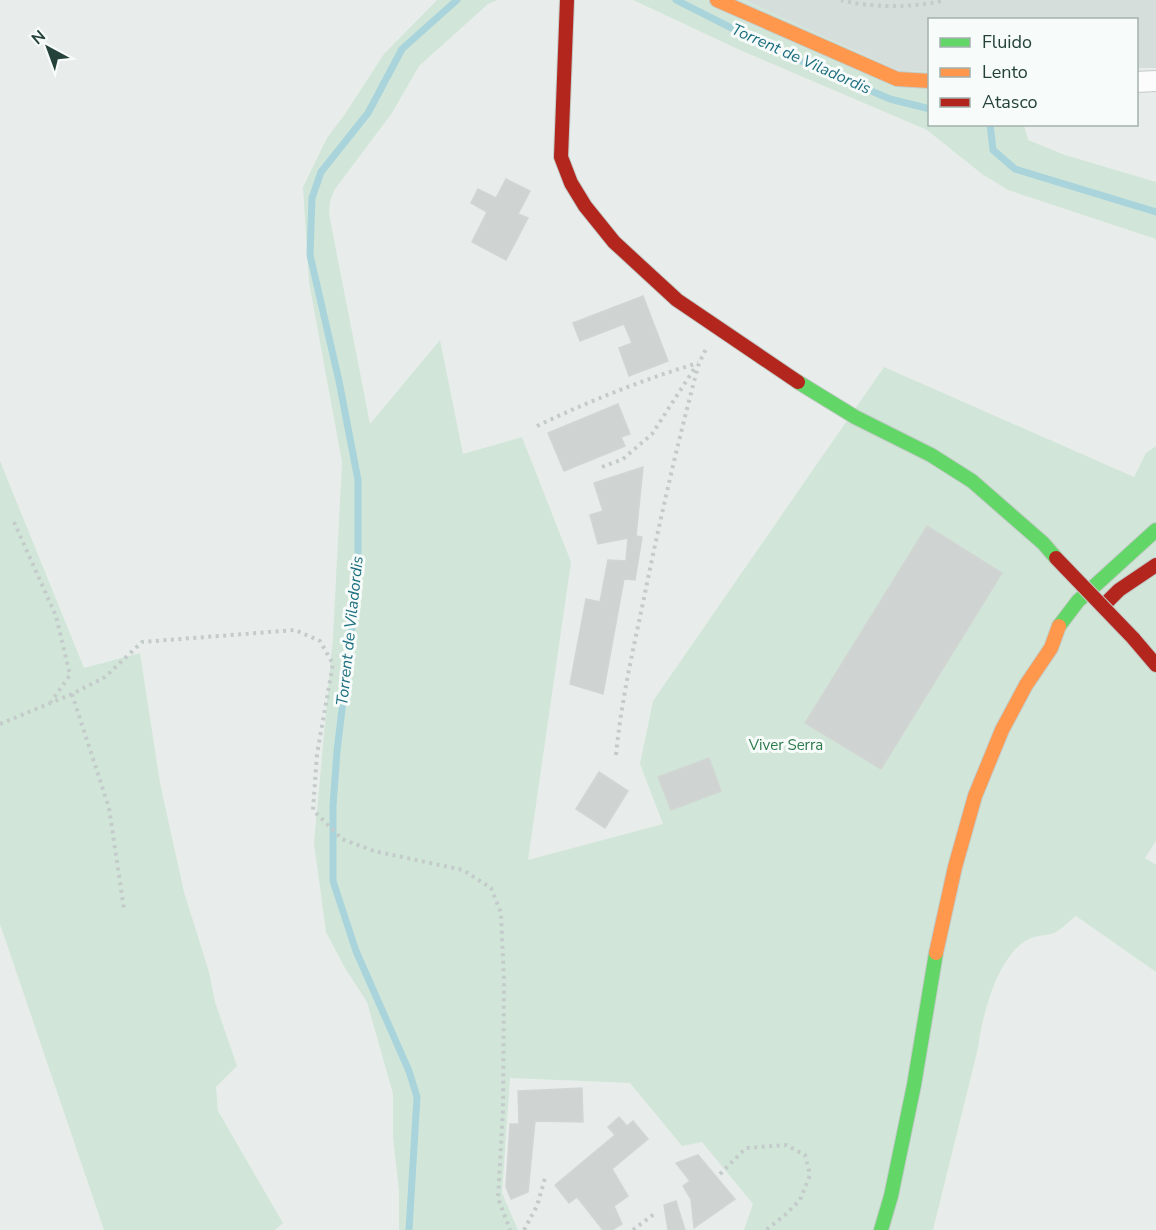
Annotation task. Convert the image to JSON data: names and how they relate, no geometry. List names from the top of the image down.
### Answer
{
  "water": ["Torrent de Viladordis"],
  "parks": ["Viver Serra"],
  "legend": ["Fluido", "Lento", "Atasco"],
  "north": "top left"
}
